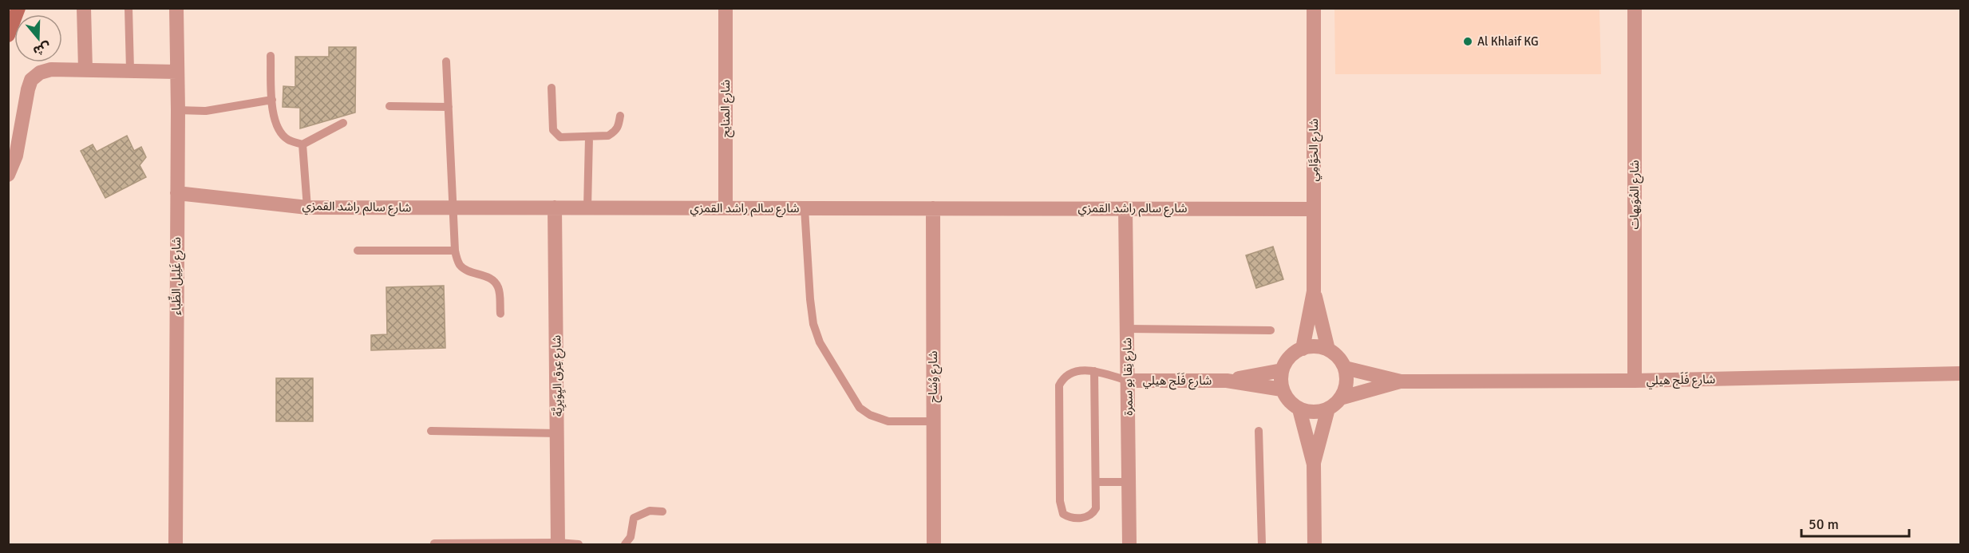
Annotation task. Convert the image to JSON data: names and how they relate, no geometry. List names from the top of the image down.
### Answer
{
  "streets": {
    "street": [
      "شارع المنايح",
      "شارع الحَوَّامِي",
      "شارع المُوَيهات",
      "شارع سالم راشد القمزي",
      "شارع غَلِيل الظِّباء",
      "شارع عِرق اليِوَيرِيَّة",
      "شارع وُشاح",
      "شارع نِقا بو سمرة",
      "شارع فَلَج هيلي"
    ]
  },
  "crossings": [
    ["شارع المنايح", "شارع سالم راشد القمزي"],
    ["شارع الحَوَّامِي", "شارع سالم راشد القمزي"],
    ["شارع الحَوَّامِي", "شارع فَلَج هيلي"],
    ["شارع المُوَيهات", "شارع فَلَج هيلي"],
    ["شارع سالم راشد القمزي", "شارع غَلِيل الظِّباء"],
    ["شارع سالم راشد القمزي", "شارع عِرق اليِوَيرِيَّة"],
    ["شارع سالم راشد القمزي", "شارع وُشاح"],
    ["شارع سالم راشد القمزي", "شارع نِقا بو سمرة"],
    ["شارع نِقا بو سمرة", "شارع فَلَج هيلي"]
  ],
  "places": ["Al Khlaif KG"],
  "scale_bar": "50 m",
  "north": "bottom"
}
